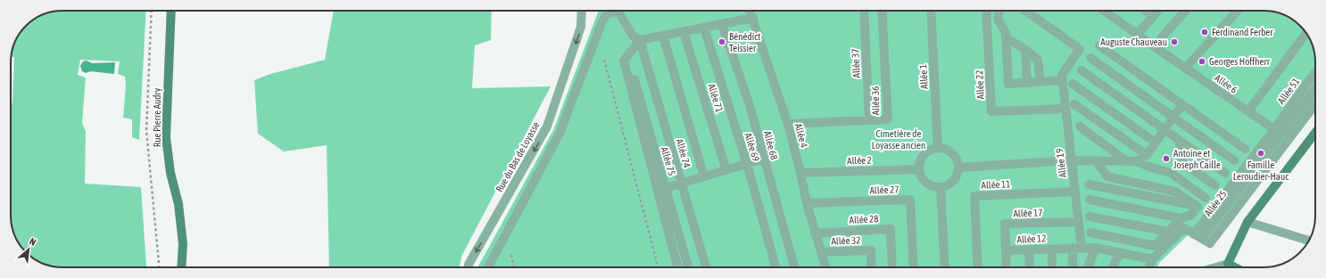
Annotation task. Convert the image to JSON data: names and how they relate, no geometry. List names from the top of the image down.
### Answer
{
  "streets": {
    "street": [
      "Allée 37",
      "Allée 1",
      "Allée 6",
      "Allée 22",
      "Allée 51",
      "Allée 71",
      "Allée 36",
      "Rue Pierre Audry",
      "Allée 4",
      "Allée 68",
      "Allée 69",
      "Allée 74",
      "Rue du Bas de Loyasse",
      "Allée 2",
      "Allée 75",
      "Allée 19",
      "Allée 11",
      "Allée 27",
      "Allée 17",
      "Allée 28",
      "Allée 12",
      "Allée 32"
    ]
  },
  "crossings": [
    ["Allée 37", "Allée 36"],
    ["Allée 1", "Allée 2"],
    ["Allée 6", "Allée 51"],
    ["Allée 22", "Allée 19"],
    ["Allée 36", "Allée 4"],
    ["Allée 4", "Allée 2"],
    ["Allée 4", "Allée 27"],
    ["Allée 4", "Allée 28"],
    ["Allée 4", "Allée 32"],
    ["Allée 19", "Allée 11"],
    ["Allée 19", "Allée 17"],
    ["Allée 19", "Allée 12"],
    ["Allée 17", "Allée 12"]
  ],
  "one_way": ["Rue du Bas de Loyasse"],
  "parks": ["Cimetière de Loyasse ancien"],
  "places": [
    "Ferdinand Ferber",
    "Bénédict Teissier",
    "Auguste Chauveau",
    "Georges Hoffherr",
    "Famille Leroudier-Hauc",
    "Antoine et Joseph Caille"
  ],
  "north": "top right"
}
